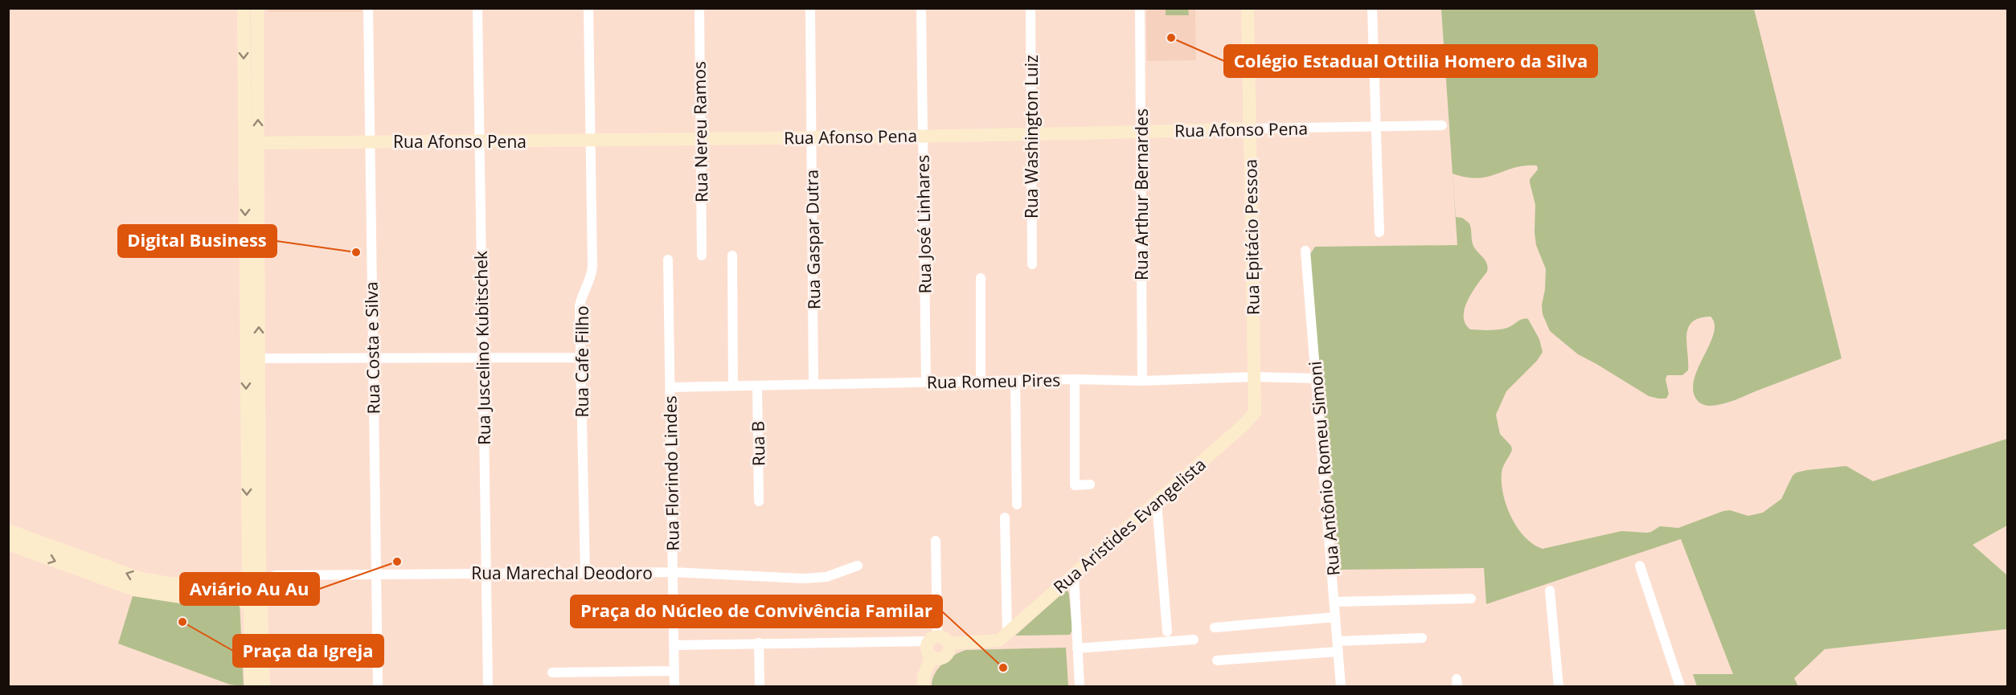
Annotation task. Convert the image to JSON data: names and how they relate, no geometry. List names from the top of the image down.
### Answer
{
  "streets": {
    "street": [
      "Rua Afonso Pena",
      "Rua Nereu Ramos",
      "Rua Washington Luiz",
      "Rua Arthur Bernardes",
      "Rua José Linhares",
      "Rua Epitácio Pessoa",
      "Rua Gaspar Dutra",
      "Rua Costa e Silva",
      "Rua Juscelino Kubitschek",
      "Rua Cafe Filho",
      "Rua Romeu Pires",
      "Rua B",
      "Rua Antônio Romeu Simoni",
      "Rua Florindo Lindes",
      "Rua Aristides Evangelista",
      "Rua Marechal Deodoro"
    ]
  },
  "crossings": [
    ["Rua Afonso Pena", "Rua Nereu Ramos"],
    ["Rua Afonso Pena", "Rua Washington Luiz"],
    ["Rua Afonso Pena", "Rua Arthur Bernardes"],
    ["Rua Afonso Pena", "Rua José Linhares"],
    ["Rua Afonso Pena", "Rua Epitácio Pessoa"],
    ["Rua Afonso Pena", "Rua Gaspar Dutra"],
    ["Rua Afonso Pena", "Rua Costa e Silva"],
    ["Rua Afonso Pena", "Rua Juscelino Kubitschek"],
    ["Rua Afonso Pena", "Rua Cafe Filho"],
    ["Rua Arthur Bernardes", "Rua Romeu Pires"],
    ["Rua José Linhares", "Rua Romeu Pires"],
    ["Rua Epitácio Pessoa", "Rua Romeu Pires"],
    ["Rua Epitácio Pessoa", "Rua Aristides Evangelista"],
    ["Rua Gaspar Dutra", "Rua Romeu Pires"],
    ["Rua Costa e Silva", "Rua Marechal Deodoro"],
    ["Rua Juscelino Kubitschek", "Rua Marechal Deodoro"],
    ["Rua Cafe Filho", "Rua Marechal Deodoro"],
    ["Rua Romeu Pires", "Rua B"],
    ["Rua Romeu Pires", "Rua Antônio Romeu Simoni"],
    ["Rua Romeu Pires", "Rua Florindo Lindes"],
    ["Rua Florindo Lindes", "Rua Marechal Deodoro"]
  ],
  "places": [
    "Colégio Estadual Ottilia Homero da Silva",
    "Digital Business",
    "Aviário Au Au",
    "Praça da Igreja",
    "Praça do Núcleo de Convivência Familar"
  ]
}
